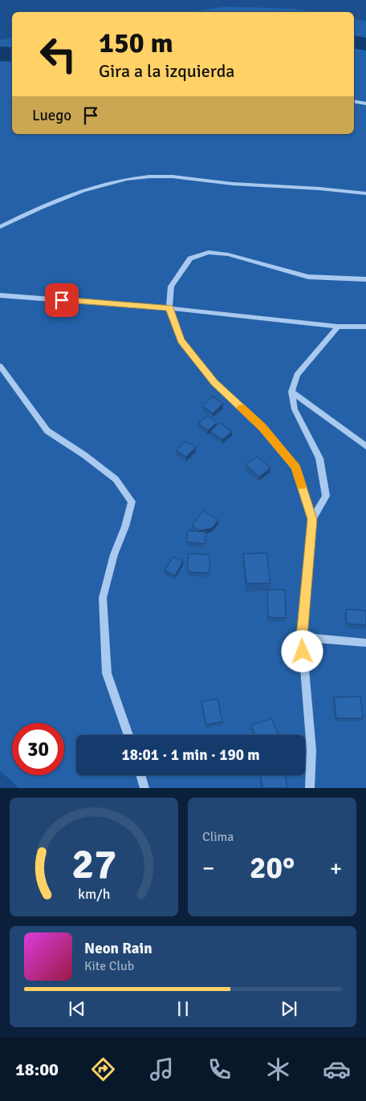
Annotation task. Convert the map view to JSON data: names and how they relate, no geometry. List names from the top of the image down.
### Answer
{
  "page": {
    "turn": ["150 m", "Gira a la izquierda"],
    "then": "Luego",
    "limit": "30",
    "trip": "18:01 · 1 min · 190 m",
    "tile": "Clima",
    "heat": ["−", "20°", "+"],
    "song": ["Neon Rain", "Kite Club"],
    "tabs": "18:00",
    "gauge": ["27", "km/h"]
  }
}
